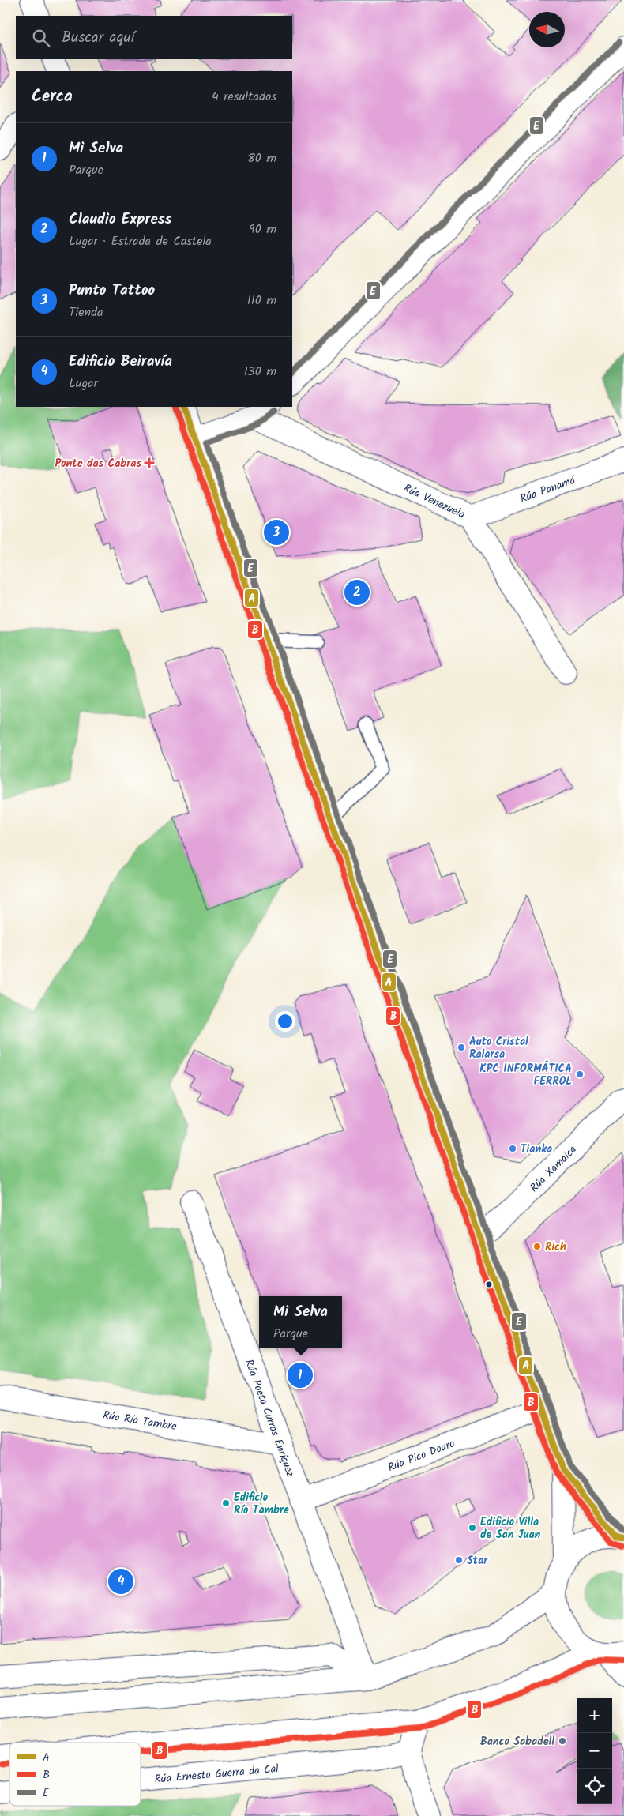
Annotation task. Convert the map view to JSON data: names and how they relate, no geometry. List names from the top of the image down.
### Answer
{
  "streets": {
    "main road": [
      "Rúa Panamá",
      "Rúa Venezuela",
      "Rúa Xamaica",
      "Rúa Poeta Curros Enríquez",
      "Rúa Río Tambre",
      "Rúa Pico Douro",
      "Rúa Ernesto Guerra da Cal"
    ]
  },
  "crossings": [
    ["Rúa Panamá", "Rúa Venezuela"],
    ["Rúa Poeta Curros Enríquez", "Rúa Río Tambre"],
    ["Rúa Poeta Curros Enríquez", "Rúa Pico Douro"]
  ],
  "places": {
    "health": ["Ponte das Cabras"],
    "other": [
      "Auto Cristal Ralarsa",
      "KPC INFORMÁTICA FERROL",
      "Tianka",
      "Rich",
      "Edificio Río Tambre",
      "Edificio Villa de San Juan",
      "Star",
      "Banco Sabadell"
    ]
  },
  "lines": ["transit line E", "transit line A", "transit line B"],
  "legend": ["A", "B", "E"],
  "north": "left",
  "page": {
    "search": "Buscar aquí",
    "heading": ["Cerca", "4 resultados"],
    "list": [
      {
        "mark": "1",
        "name": "Mi Selva",
        "note": "Parque",
        "value": "80 m"
      },
      {
        "mark": "2",
        "name": "Claudio Express",
        "note": "Lugar · Estrada de Castela",
        "value": "90 m"
      },
      {
        "mark": "3",
        "name": "Punto Tattoo",
        "note": "Tienda",
        "value": "110 m"
      },
      {
        "mark": "4",
        "name": "Edificio Beiravía",
        "note": "Lugar",
        "value": "130 m"
      }
    ],
    "pins": [
      "3",
      "2",
      "1",
      "4"
    ],
    "popup": ["Mi Selva", "Parque"],
    "map_buttons": ["+", "−"]
  }
}
